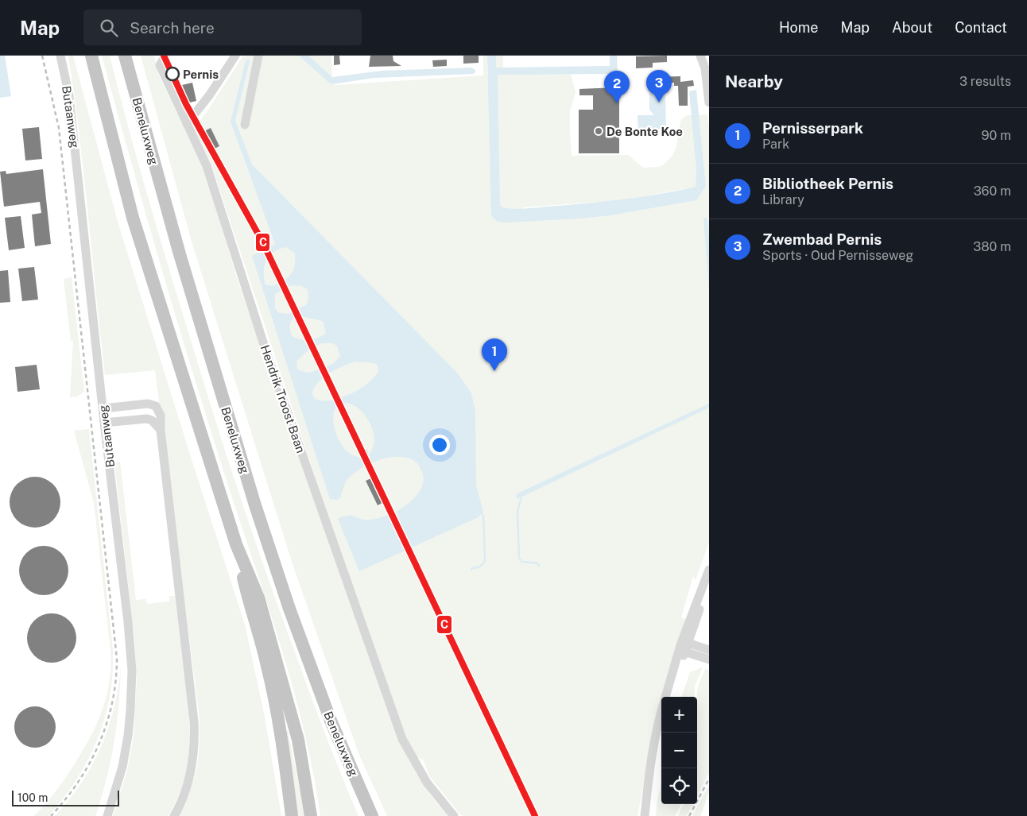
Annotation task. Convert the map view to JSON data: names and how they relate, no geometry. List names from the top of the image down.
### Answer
{
  "streets": {
    "highway": ["Beneluxweg"],
    "street": ["Butaanweg", "Hendrik Troost Baan"]
  },
  "places": ["Pernis", "De Bonte Koe"],
  "lines": ["transit line C"],
  "scale_bar": "100 m",
  "page": {
    "header": "Map",
    "search": "Search here",
    "nav": [
      "Home",
      "Map",
      "About",
      "Contact"
    ],
    "heading": ["Nearby", "3 results"],
    "pins": ["3", "2", "1"],
    "list": [
      {
        "mark": "1",
        "name": "Pernisserpark",
        "note": "Park",
        "value": "90 m"
      },
      {
        "mark": "2",
        "name": "Bibliotheek Pernis",
        "note": "Library",
        "value": "360 m"
      },
      {
        "mark": "3",
        "name": "Zwembad Pernis",
        "note": "Sports · Oud Pernisseweg",
        "value": "380 m"
      }
    ],
    "map_buttons": ["+", "−"],
    "scale": "100 m"
  }
}
